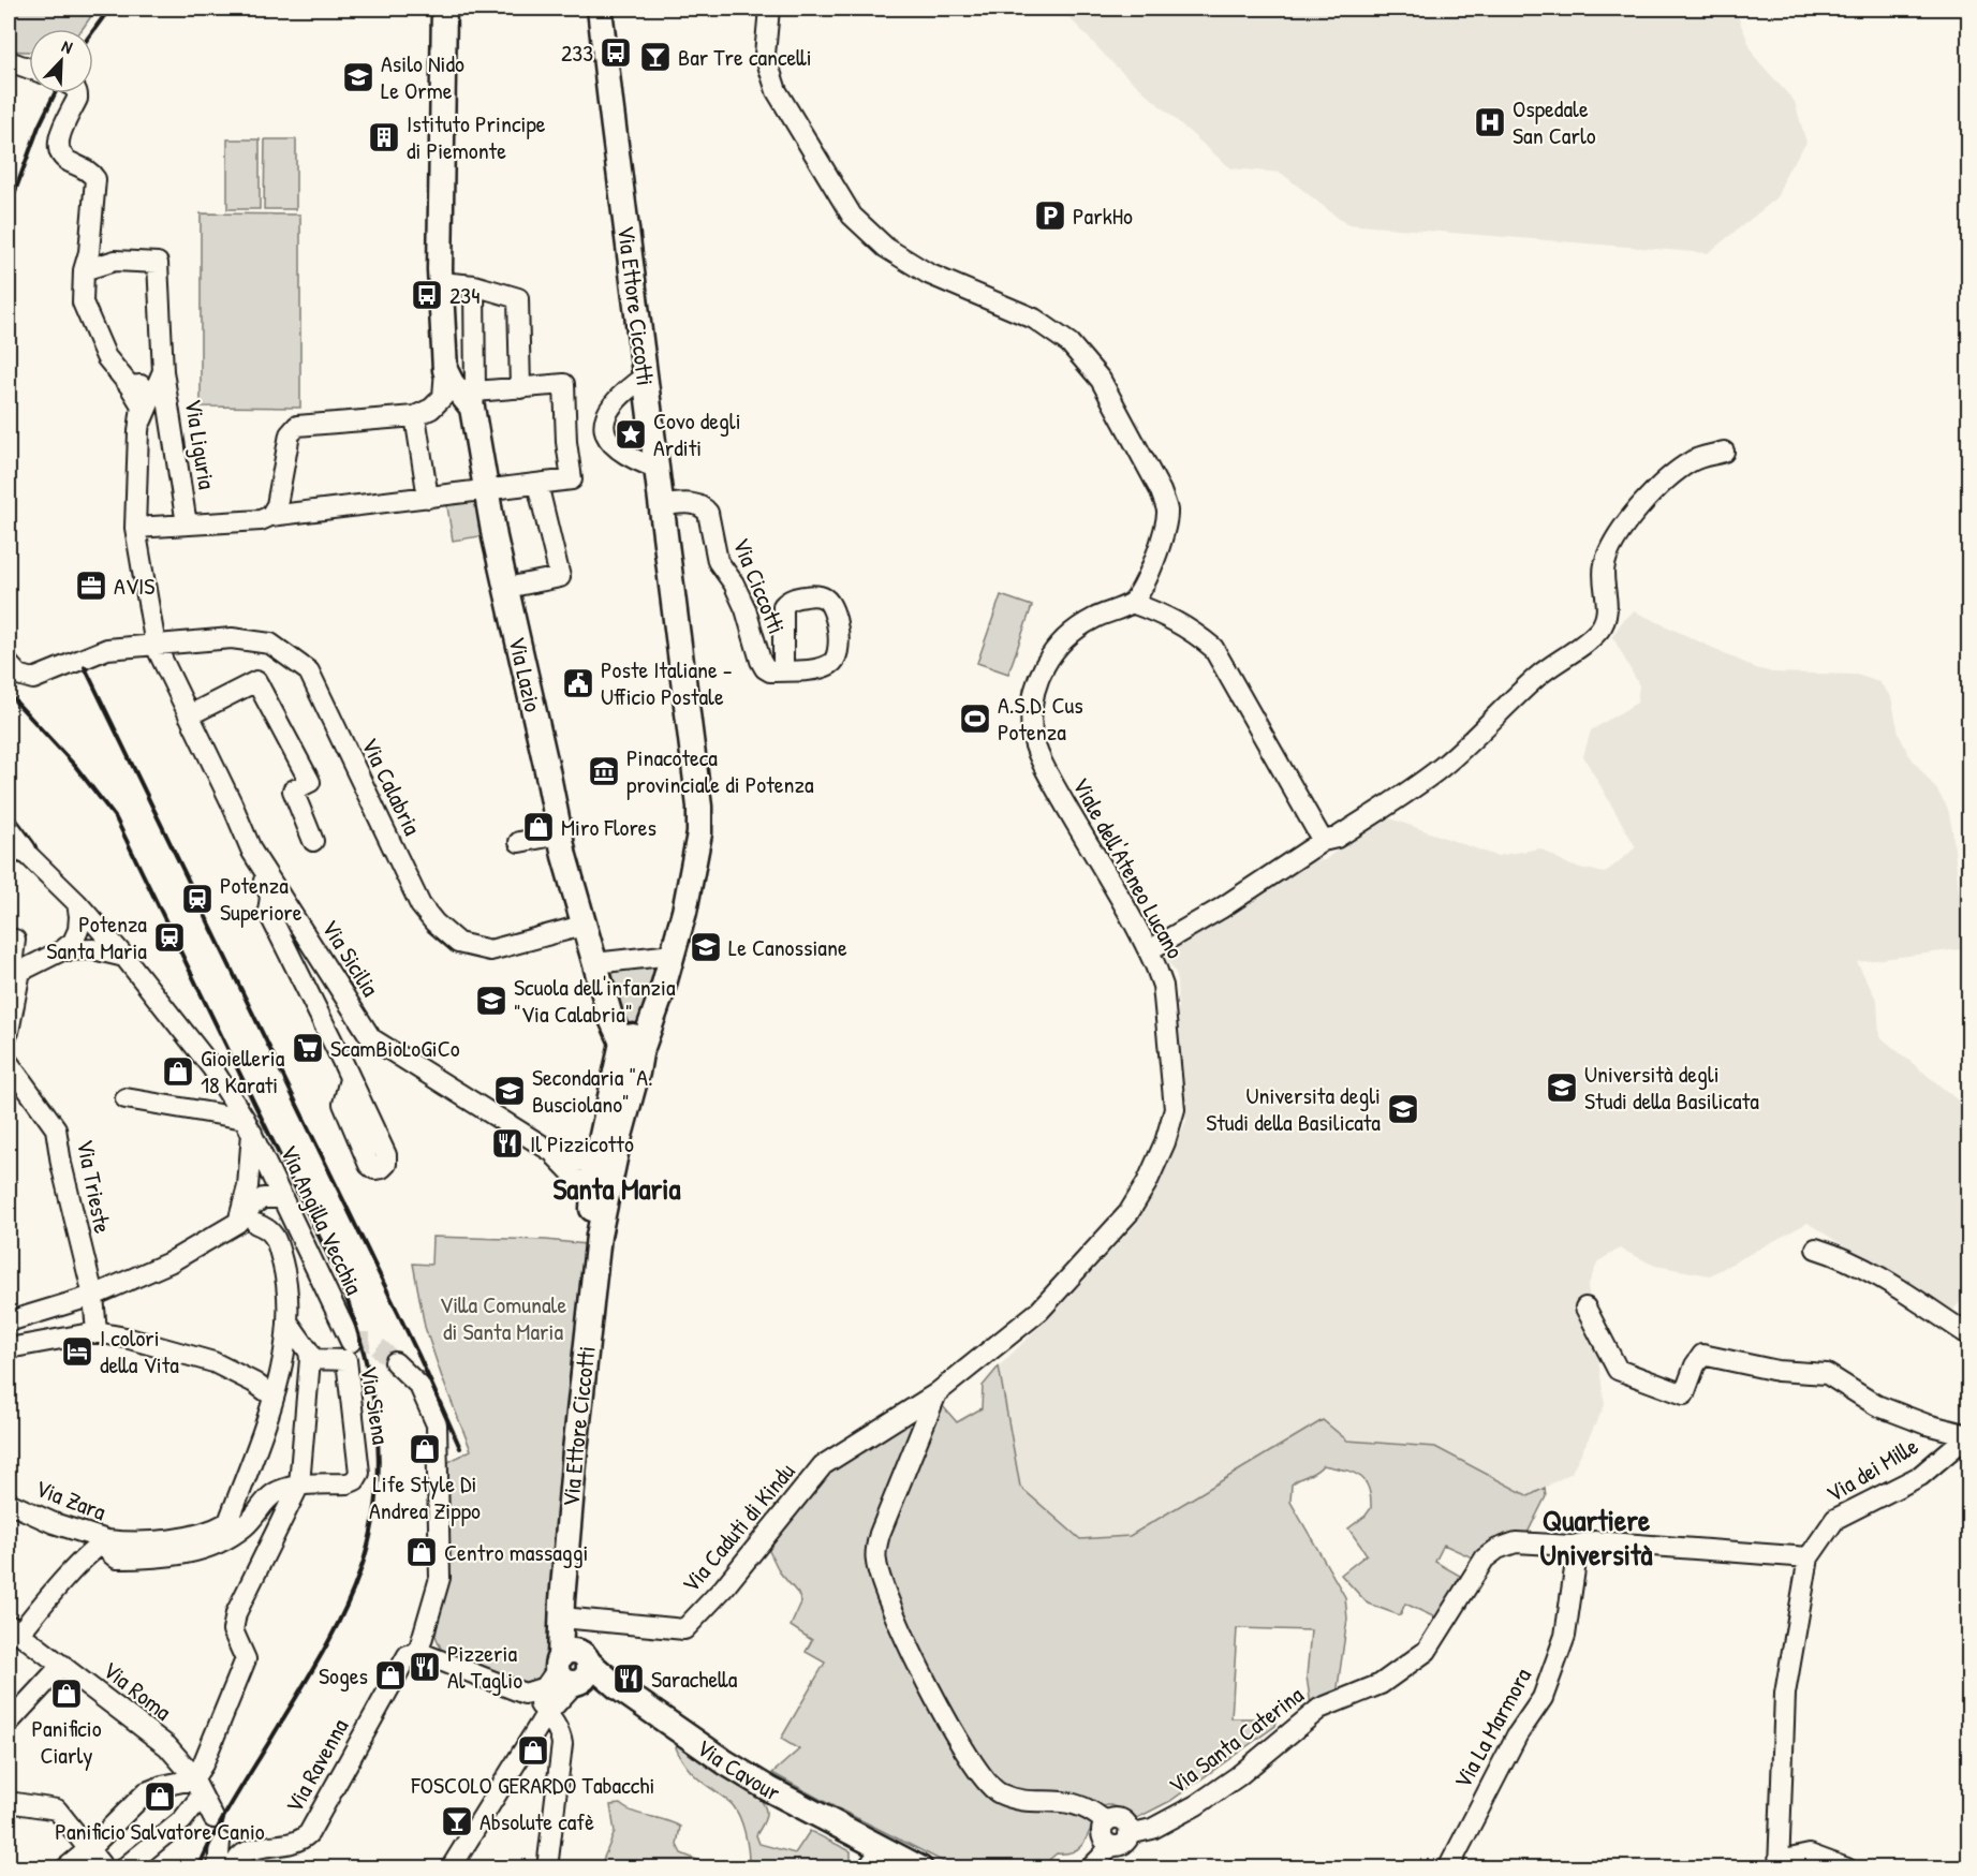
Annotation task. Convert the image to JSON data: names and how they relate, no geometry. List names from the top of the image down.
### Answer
{
  "streets": {
    "main road": ["Via Ettore Ciccotti", "Via Lazio", "Via Cavour"],
    "street": [
      "Via Liguria",
      "Via Ciccotti",
      "Via Calabria",
      "Viale dell'Ateneo Lucano",
      "Via Sicilia",
      "Via Trieste",
      "Via Angilla Vecchia",
      "Via Siena",
      "Via dei Mille",
      "Via Zara",
      "Via Caduti di Kindu",
      "Via Roma",
      "Via La Marmora",
      "Via Santa Caterina",
      "Via Ravenna"
    ]
  },
  "crossings": [
    ["Via Ettore Ciccotti", "Via Ciccotti"],
    ["Via Ettore Ciccotti", "Via Lazio"],
    ["Via Ettore Ciccotti", "Via Caduti di Kindu"],
    ["Via Ettore Ciccotti", "Via Cavour"],
    ["Via Liguria", "Via Sicilia"],
    ["Via Lazio", "Via Calabria"],
    ["Via Calabria", "Via Sicilia"],
    ["Viale dell'Ateneo Lucano", "Via Caduti di Kindu"],
    ["Via dei Mille", "Via Santa Caterina"],
    ["Via Zara", "Via Roma"]
  ],
  "districts": ["Santa Maria", "Quartiere Università"],
  "parks": ["Villa Comunale di Santa Maria"],
  "places": {
    "bus stop": ["233", "234"],
    "bar": ["Bar Tre cancelli", "Absolute cafè"],
    "school or university": [
      "Asilo Nido Le Orme",
      "Le Canossiane",
      "Scuola dell'infanzia \"Via Calabria\"",
      "Università degli Studi della Basilicata",
      "Secondaria \"A. Busciolano\"",
      "Universita degli Studi della Basilicata"
    ],
    "hospital": ["Ospedale San Carlo"],
    "building": ["Istituto Principe di Piemonte"],
    "parking": ["ParkHo"],
    "place": ["Covo degli Arditi"],
    "office": ["AVIS"],
    "public building": ["Poste Italiane - Ufficio Postale"],
    "sports": ["A.S.D. Cus Potenza"],
    "museum": ["Pinacoteca provinciale di Potenza"],
    "shop": [
      "Miro Flores",
      "Gioielleria 18 Karati",
      "Life Style Di Andrea Zippo",
      "Centro massaggi",
      "Soges",
      "Panificio Ciarly",
      "FOSCOLO GERARDO Tabacchi",
      "Panificio Salvatore Canio"
    ],
    "station": ["Potenza Superiore", "Potenza Santa Maria"],
    "supermarket": ["ScamBioLoGiCo"],
    "restaurant": ["Il Pizzicotto", "Pizzeria Al Taglio", "Sarachella"],
    "hotel": ["I colori della Vita"]
  },
  "north": "top right"
}
